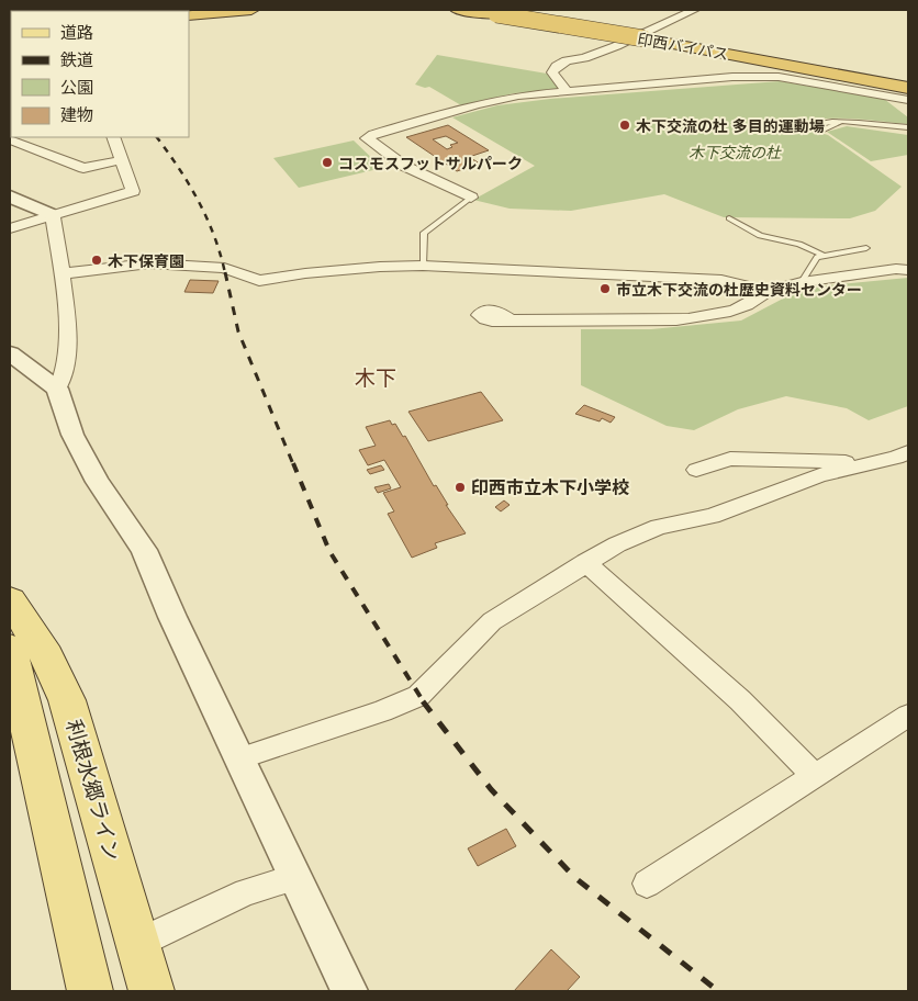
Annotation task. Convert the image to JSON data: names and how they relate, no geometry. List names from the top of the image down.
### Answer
{
  "streets": {
    "highway": ["印西バイパス"],
    "main road": ["利根水郷ライン"]
  },
  "districts": ["木下"],
  "parks": ["木下交流の杜"],
  "places": [
    "木下交流の杜 多目的運動場",
    "コスモスフットサルパーク",
    "木下保育園",
    "市立木下交流の杜歴史資料センター",
    "印西市立木下小学校"
  ],
  "legend": [
    "道路",
    "鉄道",
    "公園",
    "建物"
  ]
}
